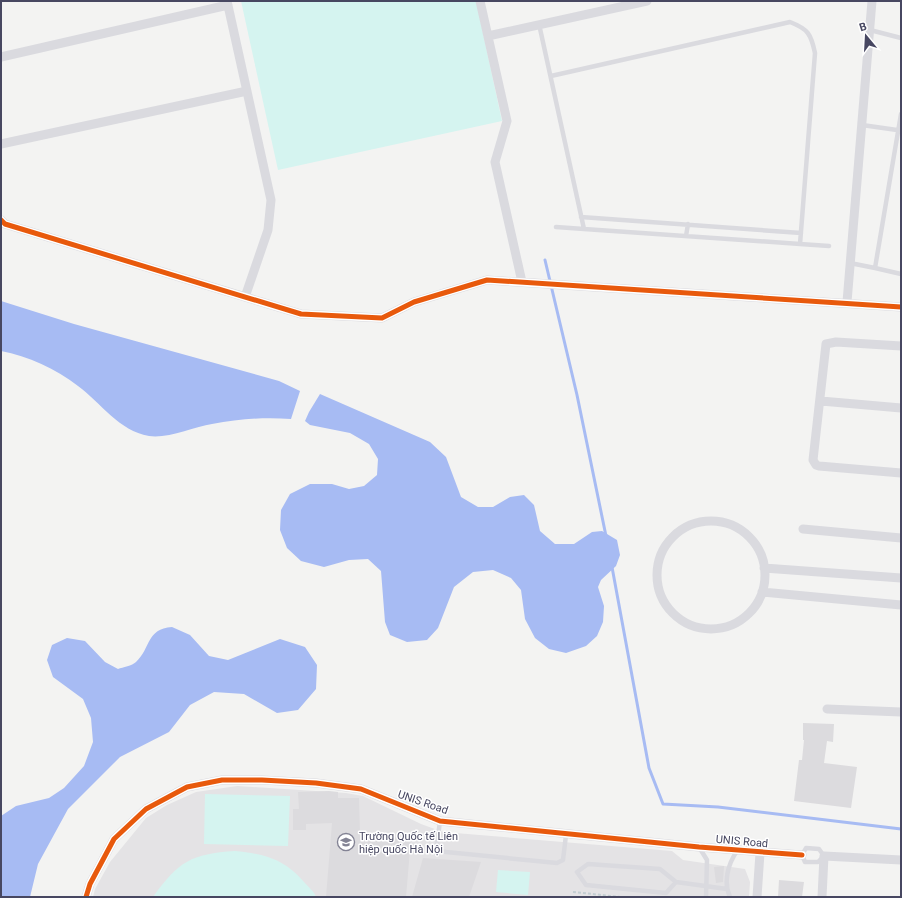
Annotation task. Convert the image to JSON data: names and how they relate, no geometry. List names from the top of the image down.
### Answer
{
  "streets": {
    "street": ["UNIS Road"]
  },
  "places": {
    "school or university": ["Trường Quốc tế Liên hiệp quốc Hà Nội"]
  },
  "north": "top"
}
